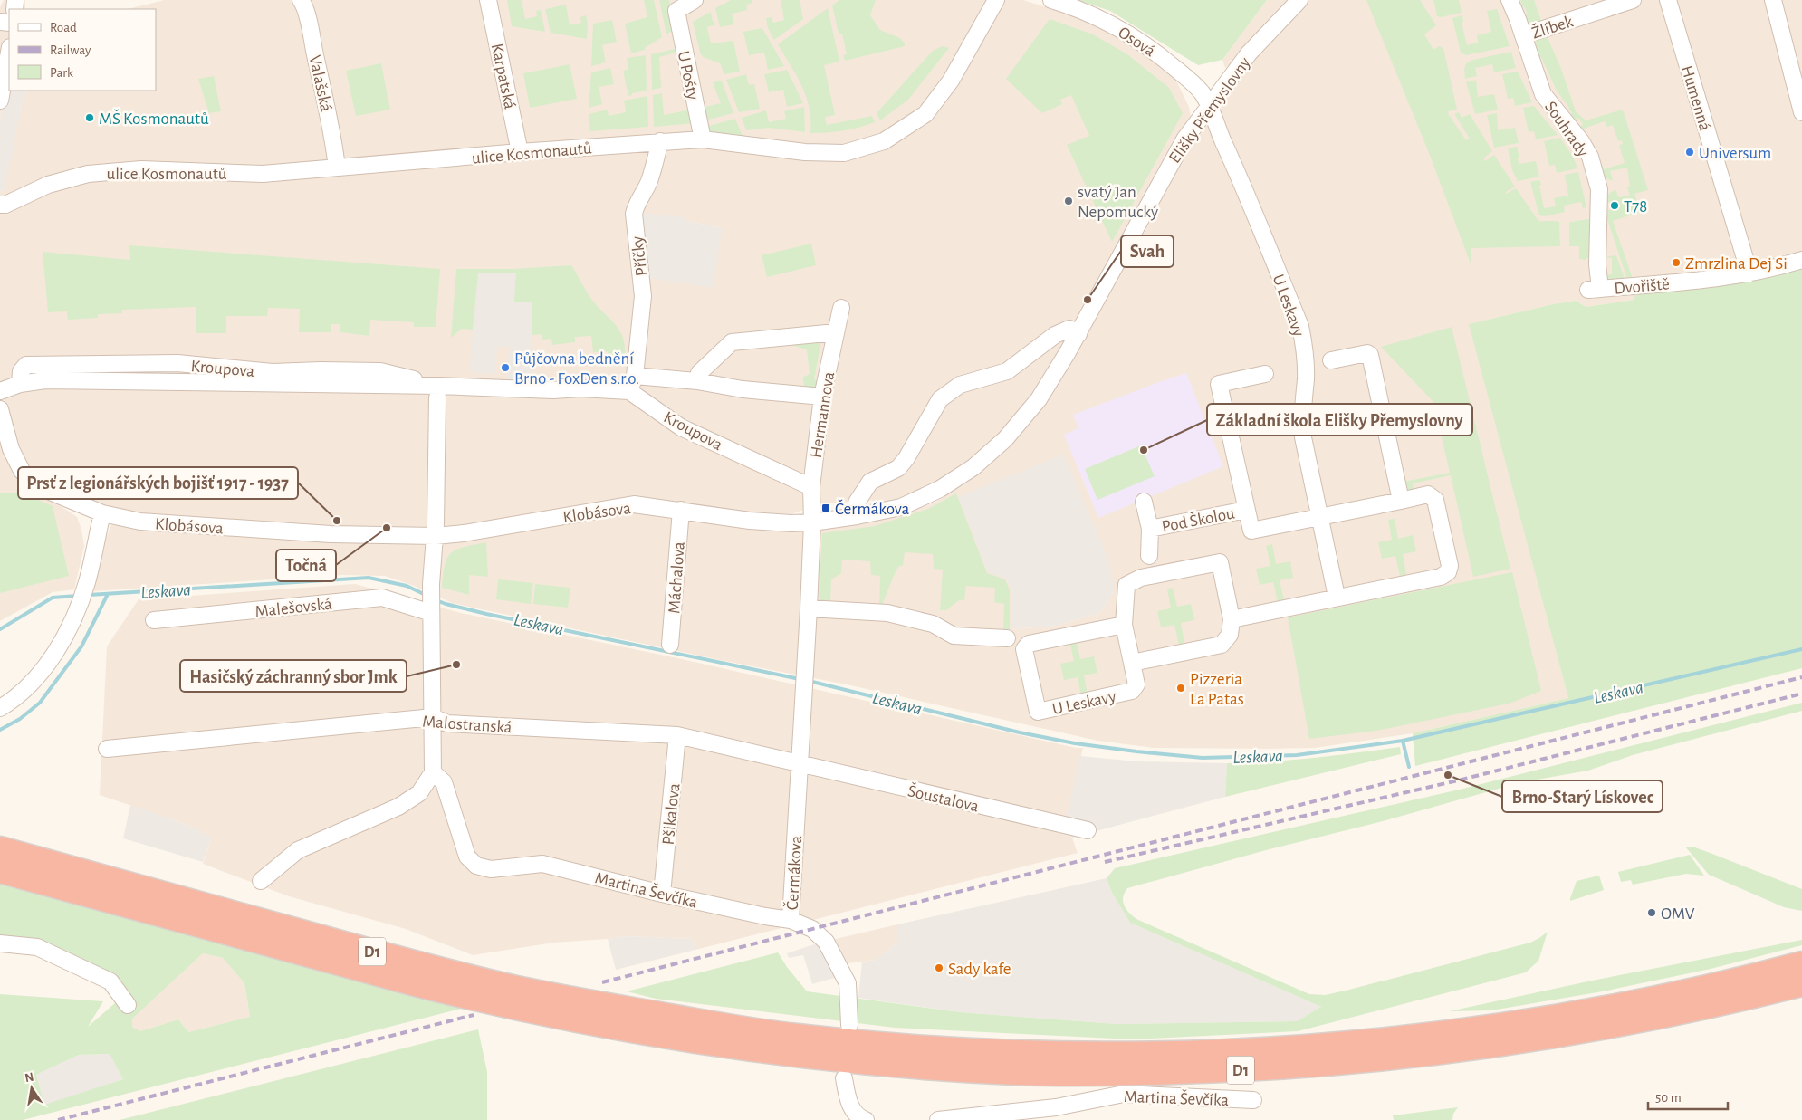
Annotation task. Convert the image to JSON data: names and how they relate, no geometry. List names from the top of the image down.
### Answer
{
  "streets": {
    "highway": ["D1"],
    "street": [
      "Žlíbek",
      "Osová",
      "U Pošty",
      "Karpatská",
      "Valašská",
      "Humenná",
      "Elišky Přemyslovny",
      "Souhrady",
      "ulice Kosmonautů",
      "Příčky",
      "Dvořiště",
      "U Leskavy",
      "Kroupova",
      "Hermannova",
      "Klobásova",
      "Pod Školou",
      "Máchalova",
      "Malešovská",
      "Malostranská",
      "Šoustalova",
      "Pšikalova",
      "Čermákova",
      "Martina Ševčíka"
    ]
  },
  "crossings": [
    ["Žlíbek", "Souhrady"],
    ["Osová", "Elišky Přemyslovny"],
    ["Osová", "U Leskavy"],
    ["U Pošty", "ulice Kosmonautů"],
    ["Karpatská", "ulice Kosmonautů"],
    ["Valašská", "ulice Kosmonautů"],
    ["Humenná", "Dvořiště"],
    ["Elišky Přemyslovny", "U Leskavy"],
    ["Elišky Přemyslovny", "Hermannova"],
    ["Elišky Přemyslovny", "Klobásova"],
    ["Elišky Přemyslovny", "Čermákova"],
    ["Souhrady", "Dvořiště"],
    ["ulice Kosmonautů", "Příčky"],
    ["Příčky", "Kroupova"],
    ["Kroupova", "Hermannova"],
    ["Hermannova", "Klobásova"],
    ["Hermannova", "Čermákova"],
    ["Klobásova", "Máchalova"],
    ["Klobásova", "Čermákova"],
    ["Malostranská", "Šoustalova"],
    ["Malostranská", "Pšikalova"],
    ["Malostranská", "Čermákova"],
    ["Šoustalova", "Čermákova"],
    ["Pšikalova", "Martina Ševčíka"],
    ["Čermákova", "Martina Ševčíka"]
  ],
  "water": ["Leskava"],
  "places": {
    "other": [
      "MŠ Kosmonautů",
      "Universum",
      "svatý Jan Nepomucký",
      "T78",
      "Zmrzlina Dej Si",
      "Svah",
      "Půjčovna bednění Brno - FoxDen s.r.o.",
      "Základní škola Elišky Přemyslovny",
      "Prsť z legionářských bojišť 1917 - 1937",
      "Točná",
      "Hasičský záchranný sbor Jmk",
      "Pizzeria La Patas",
      "Brno-Starý Lískovec",
      "OMV",
      "Sady kafe"
    ],
    "transit": ["Čermákova"]
  },
  "legend": ["Road", "Railway", "Park"],
  "scale_bar": "50 m",
  "north": "top"
}
